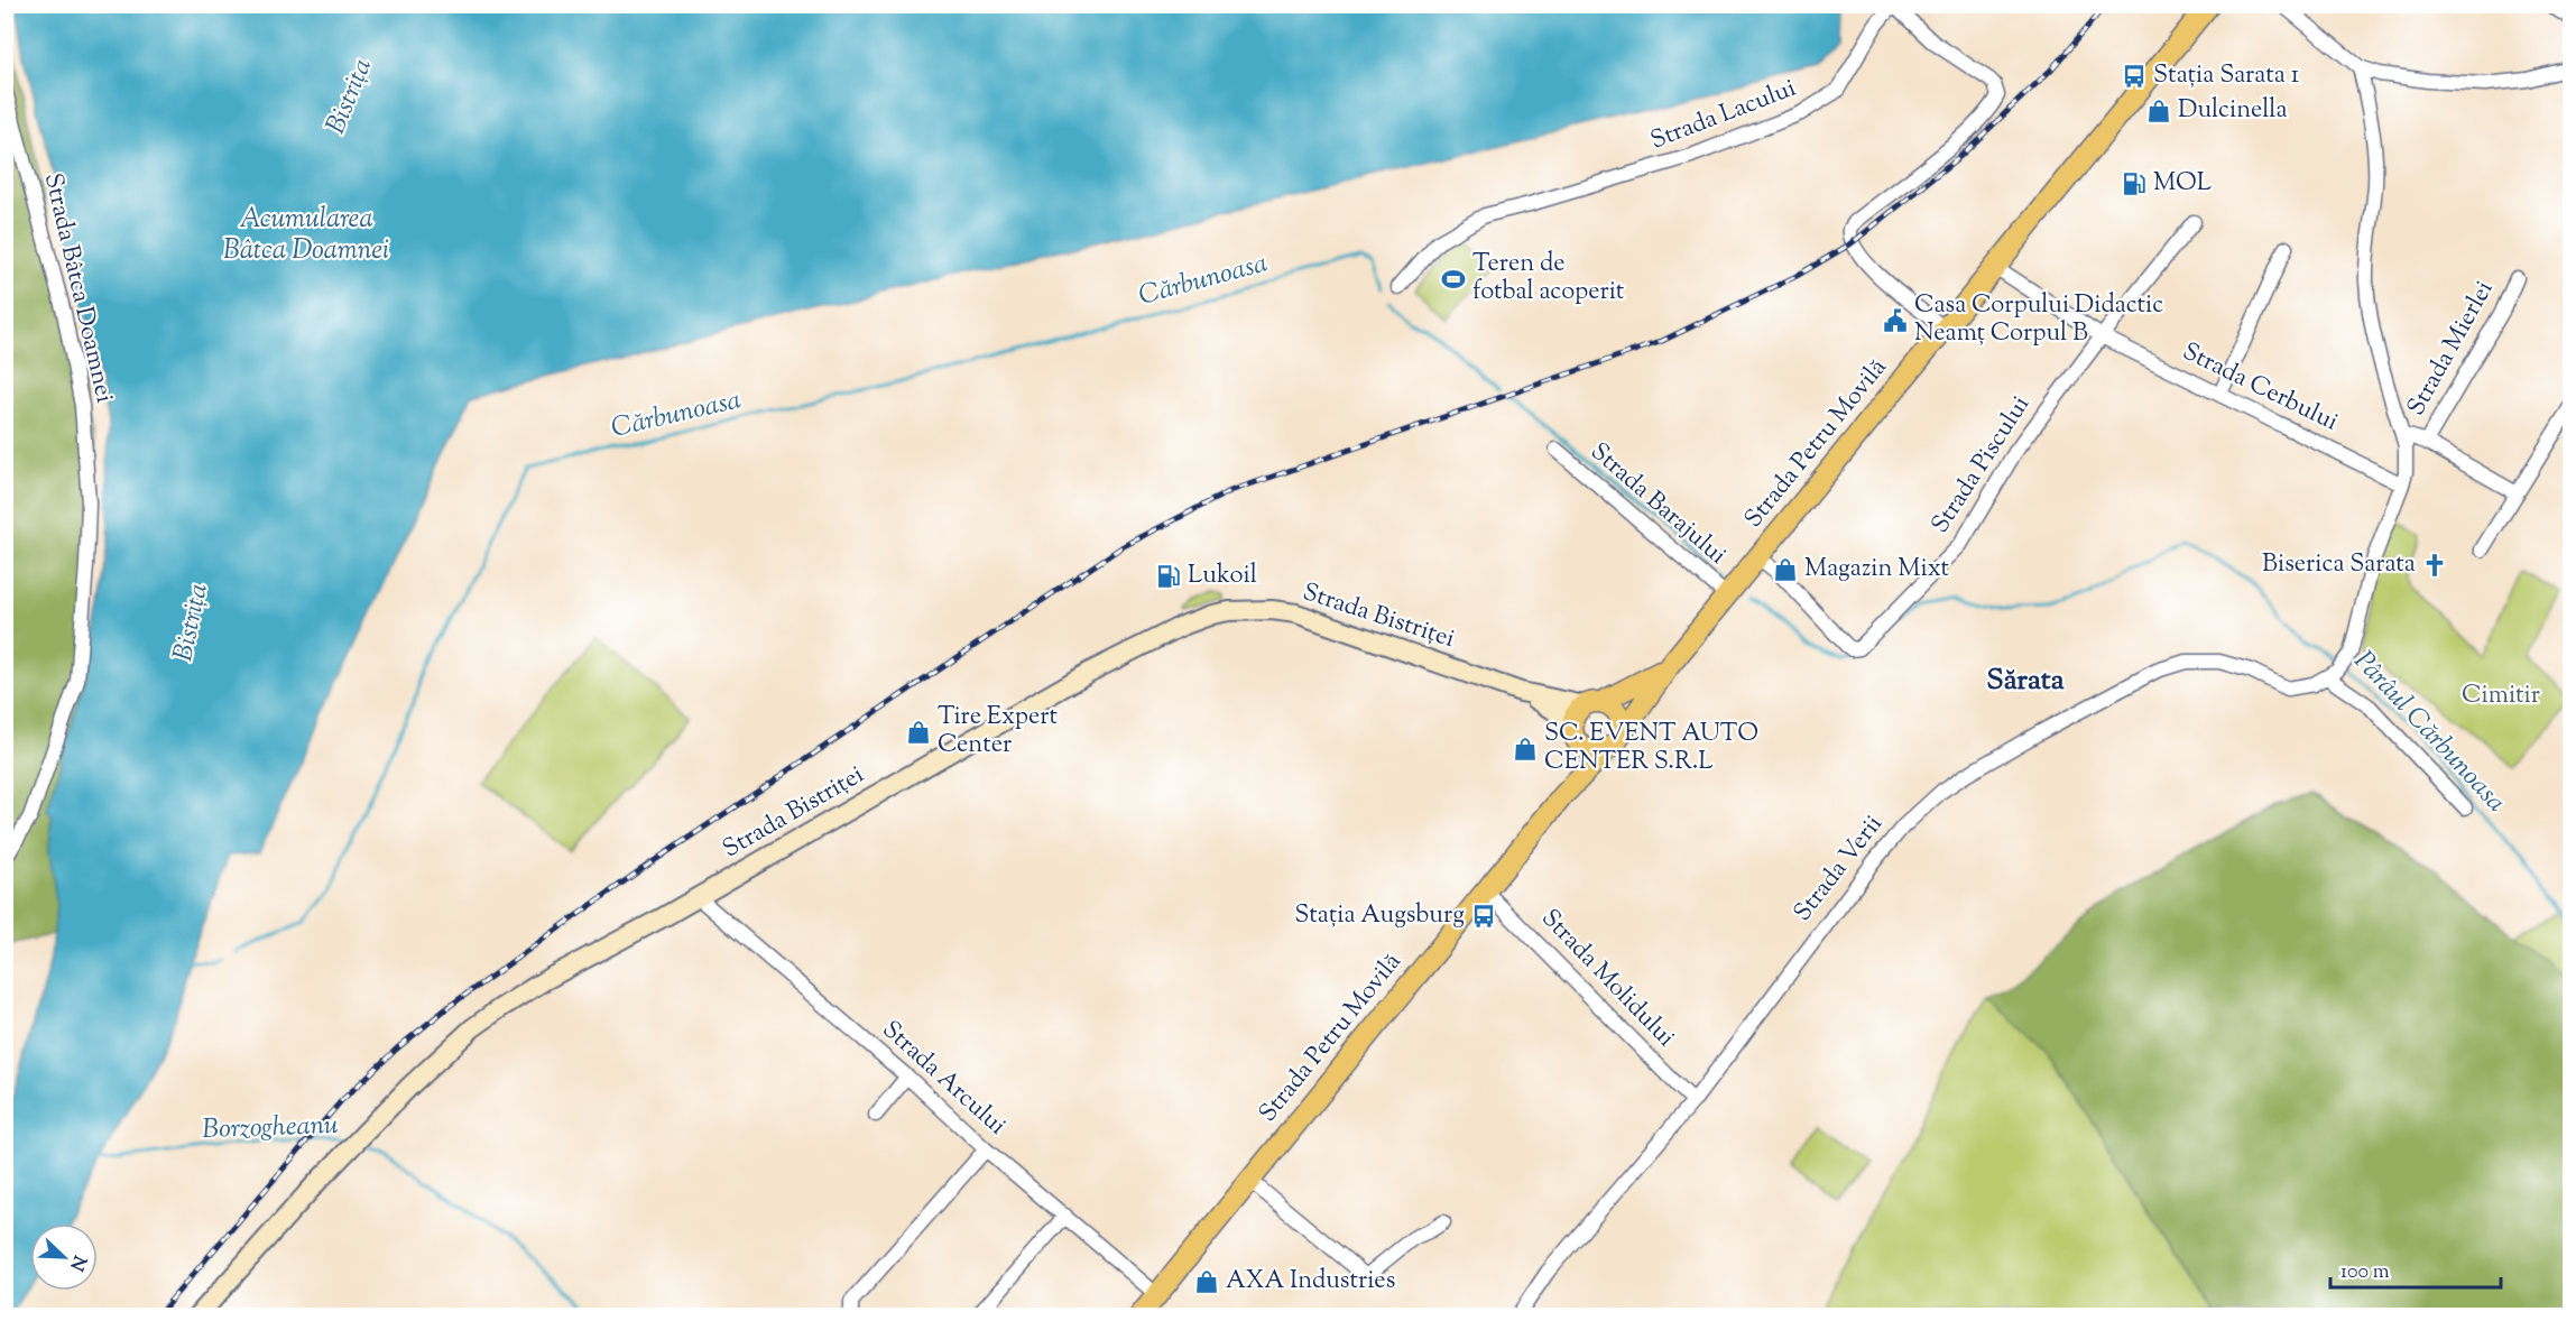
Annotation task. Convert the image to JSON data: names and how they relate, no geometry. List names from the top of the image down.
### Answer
{
  "streets": {
    "main road": ["Strada Petru Movilă", "Strada Bistriței"],
    "street": [
      "Strada Lacului",
      "Strada Bâtca Doamnei",
      "Strada Mierlei",
      "Strada Cerbului",
      "Strada Piscului",
      "Strada Barajului",
      "Strada Verii",
      "Strada Molidului",
      "Strada Arcului"
    ]
  },
  "crossings": [
    ["Strada Lacului", "Strada Petru Movilă"],
    ["Strada Cerbului", "Strada Petru Movilă"],
    ["Strada Cerbului", "Strada Piscului"],
    ["Strada Petru Movilă", "Strada Piscului"],
    ["Strada Petru Movilă", "Strada Barajului"],
    ["Strada Petru Movilă", "Strada Bistriței"],
    ["Strada Petru Movilă", "Strada Molidului"],
    ["Strada Petru Movilă", "Strada Arcului"],
    ["Strada Bistriței", "Strada Arcului"],
    ["Strada Verii", "Strada Molidului"]
  ],
  "districts": ["Sărata"],
  "water": [
    "Bistrița",
    "Acumularea Bâtca Doamnei",
    "Cărbunoasa",
    "Pârâul Cărbunoasa",
    "Borzogheanu"
  ],
  "parks": ["Cimitir"],
  "places": {
    "bus stop": ["Stația Sarata 1", "Stația Augsburg"],
    "shop": [
      "Dulcinella",
      "Magazin Mixt",
      "Tire Expert Center",
      "SC. EVENT AUTO CENTER S.R.L",
      "AXA Industries"
    ],
    "fuel station": ["MOL", "Lukoil"],
    "sports": ["Teren de fotbal acoperit"],
    "public building": ["Casa Corpului Didactic Neamţ Corpul B"],
    "church": ["Biserica Sarata"]
  },
  "scale_bar": "100 m",
  "north": "bottom right"
}
